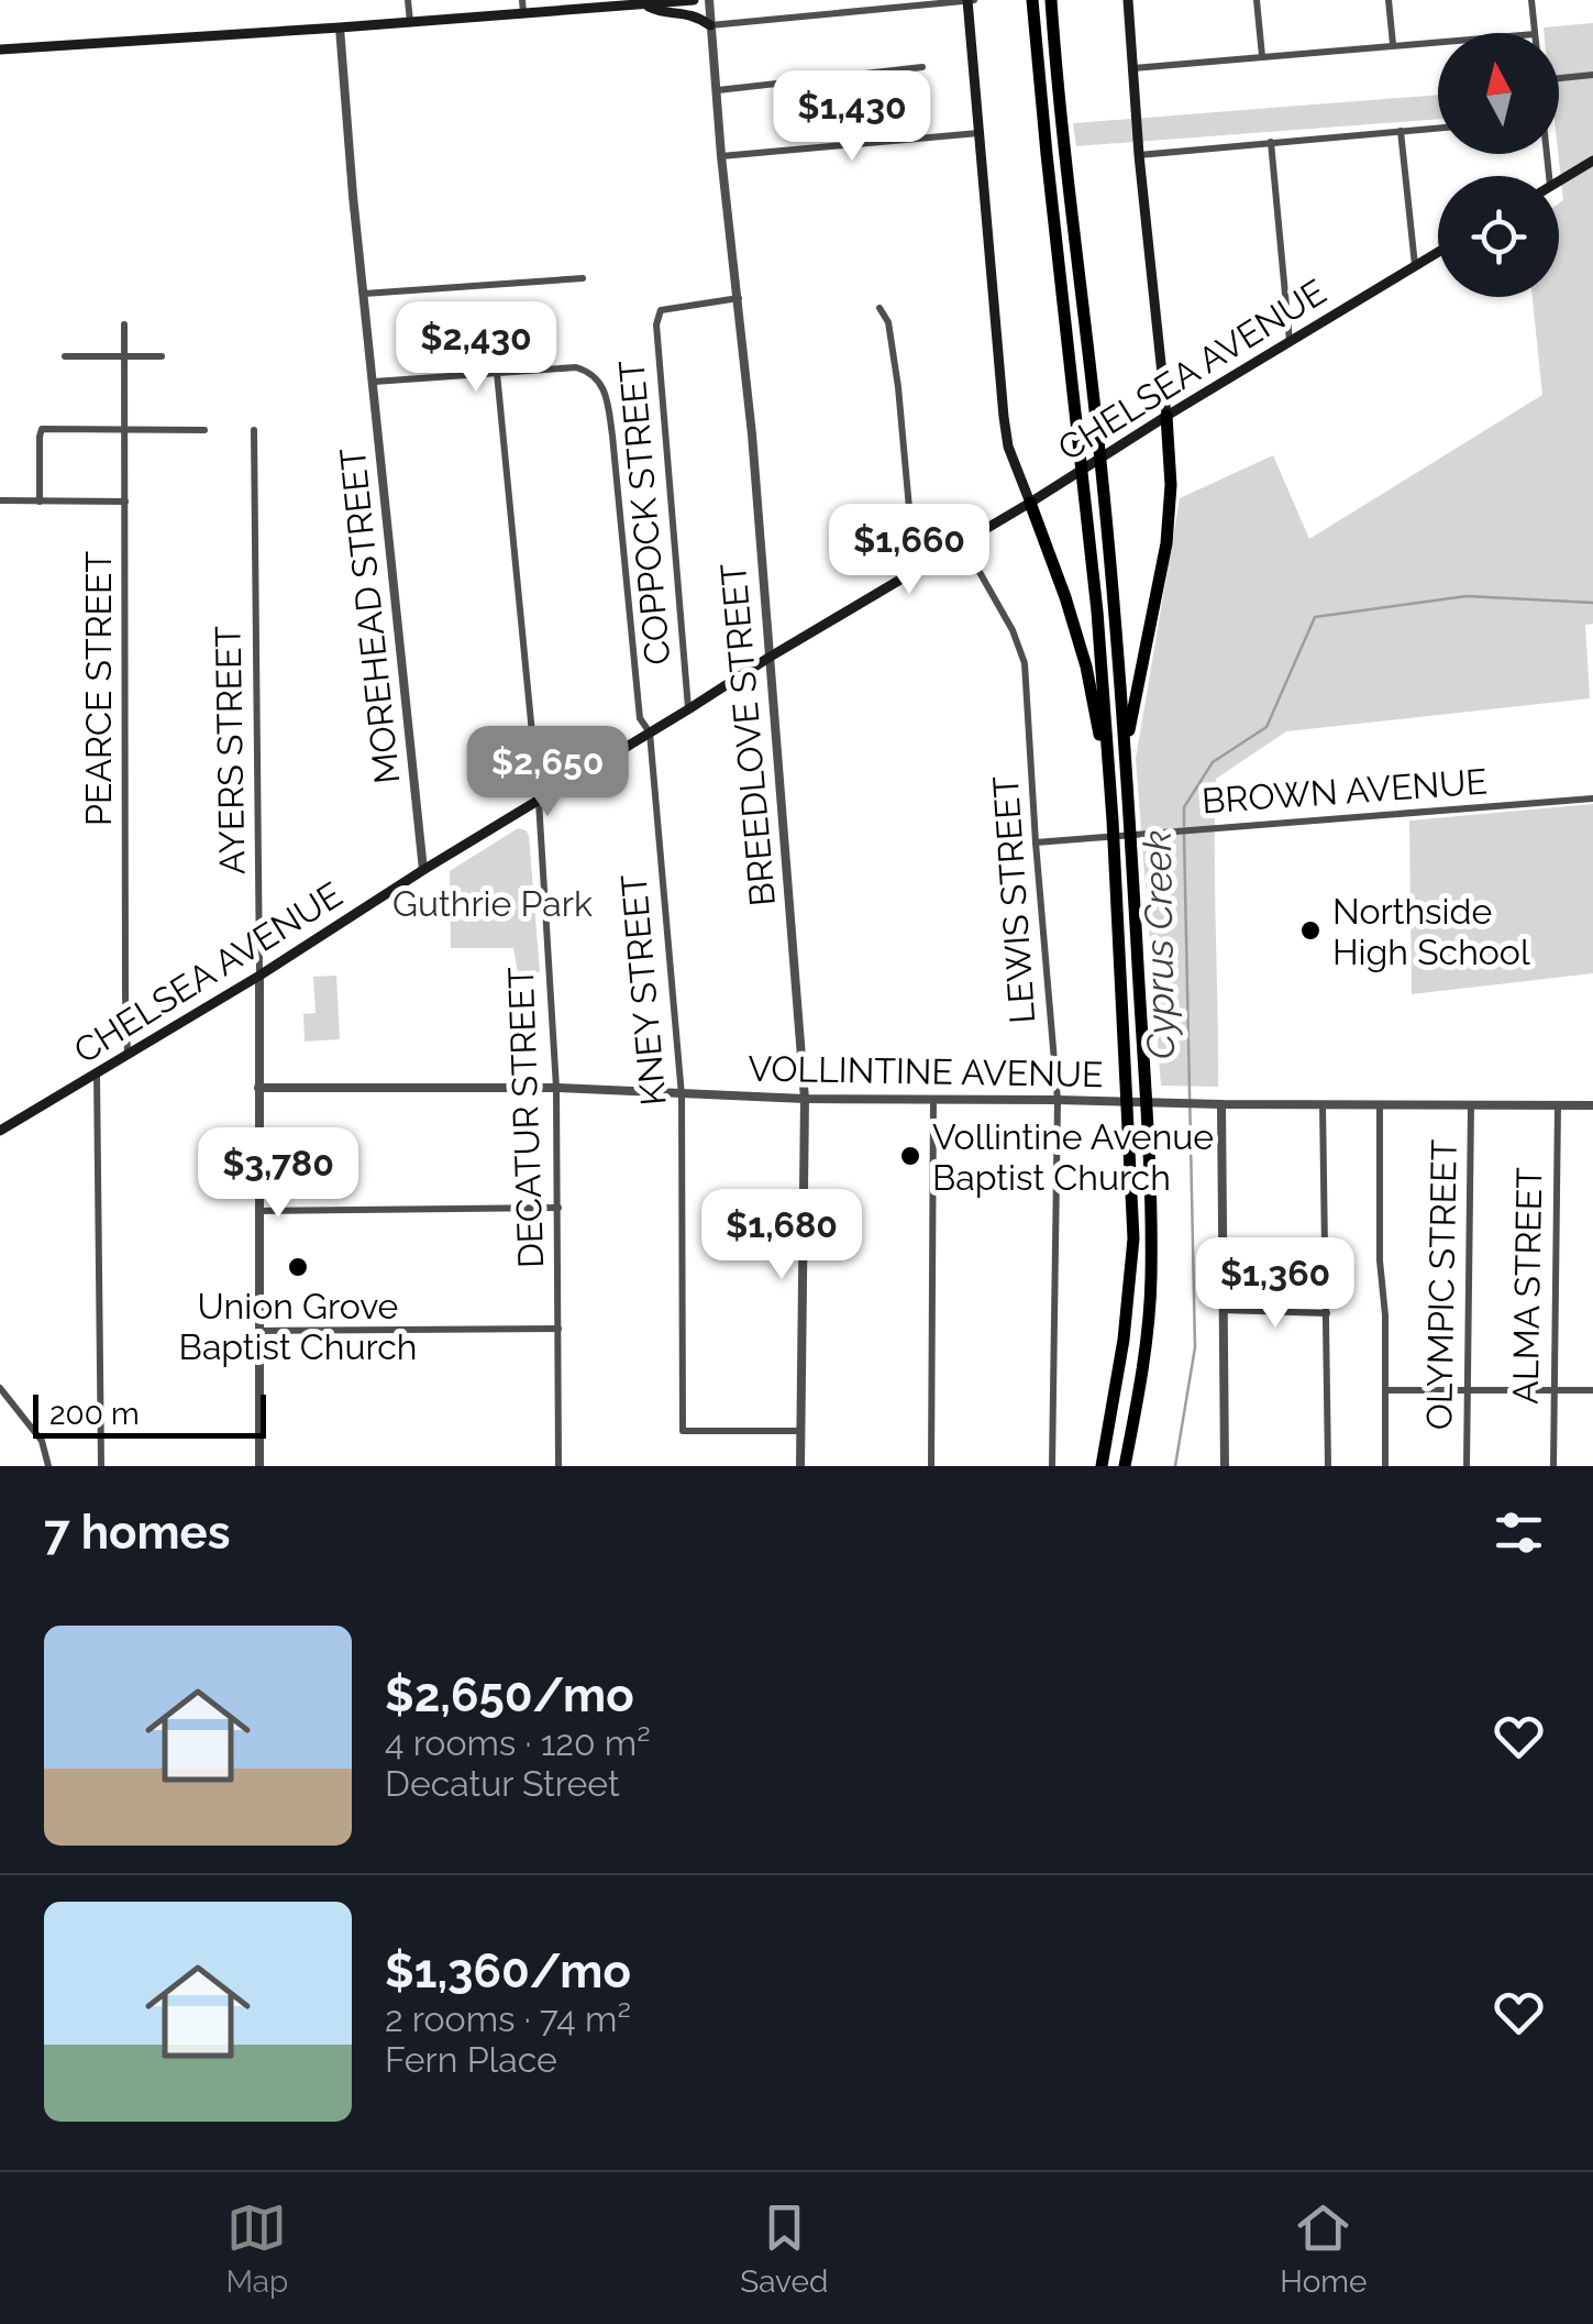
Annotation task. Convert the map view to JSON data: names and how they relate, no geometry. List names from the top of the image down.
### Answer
{
  "streets": {
    "main road": ["CHELSEA AVENUE"],
    "street": [
      "COPPOCK STREET",
      "MOREHEAD STREET",
      "PEARCE STREET",
      "BREEDLOVE STREET",
      "AYERS STREET",
      "BROWN AVENUE",
      "LEWIS STREET",
      "KNEY STREET",
      "VOLLINTINE AVENUE",
      "DECATUR STREET",
      "OLYMPIC STREET",
      "ALMA STREET"
    ]
  },
  "crossings": [
    ["CHELSEA AVENUE", "COPPOCK STREET"],
    ["CHELSEA AVENUE", "MOREHEAD STREET"],
    ["CHELSEA AVENUE", "PEARCE STREET"],
    ["CHELSEA AVENUE", "BREEDLOVE STREET"],
    ["CHELSEA AVENUE", "AYERS STREET"],
    ["CHELSEA AVENUE", "LEWIS STREET"],
    ["CHELSEA AVENUE", "KNEY STREET"],
    ["CHELSEA AVENUE", "DECATUR STREET"],
    ["COPPOCK STREET", "BREEDLOVE STREET"],
    ["BREEDLOVE STREET", "KNEY STREET"],
    ["BREEDLOVE STREET", "VOLLINTINE AVENUE"],
    ["AYERS STREET", "VOLLINTINE AVENUE"],
    ["BROWN AVENUE", "LEWIS STREET"],
    ["LEWIS STREET", "VOLLINTINE AVENUE"],
    ["KNEY STREET", "VOLLINTINE AVENUE"],
    ["KNEY STREET", "DECATUR STREET"],
    ["VOLLINTINE AVENUE", "DECATUR STREET"],
    ["VOLLINTINE AVENUE", "OLYMPIC STREET"],
    ["VOLLINTINE AVENUE", "ALMA STREET"]
  ],
  "water": ["Cyprus Creek"],
  "parks": ["Guthrie Park"],
  "places": ["Northside High School", "Vollintine Avenue Baptist Church", "Union Grove Baptist Church"],
  "scale_bar": "200 m",
  "north": "top",
  "page": {
    "price": [
      "$1,430",
      "$2,430",
      "$1,660",
      "$2,650",
      "$3,780",
      "$1,680",
      "$1,360"
    ],
    "scale": "200 m",
    "heading": "7 homes",
    "list": [
      {
        "name": "$2,650/mo",
        "note": "4 rooms · 120 m² · Decatur Street"
      },
      {
        "name": "$1,360/mo",
        "note": "2 rooms · 74 m² · Fern Place"
      }
    ],
    "tabs": ["Map", "Saved", "Home"]
  }
}
